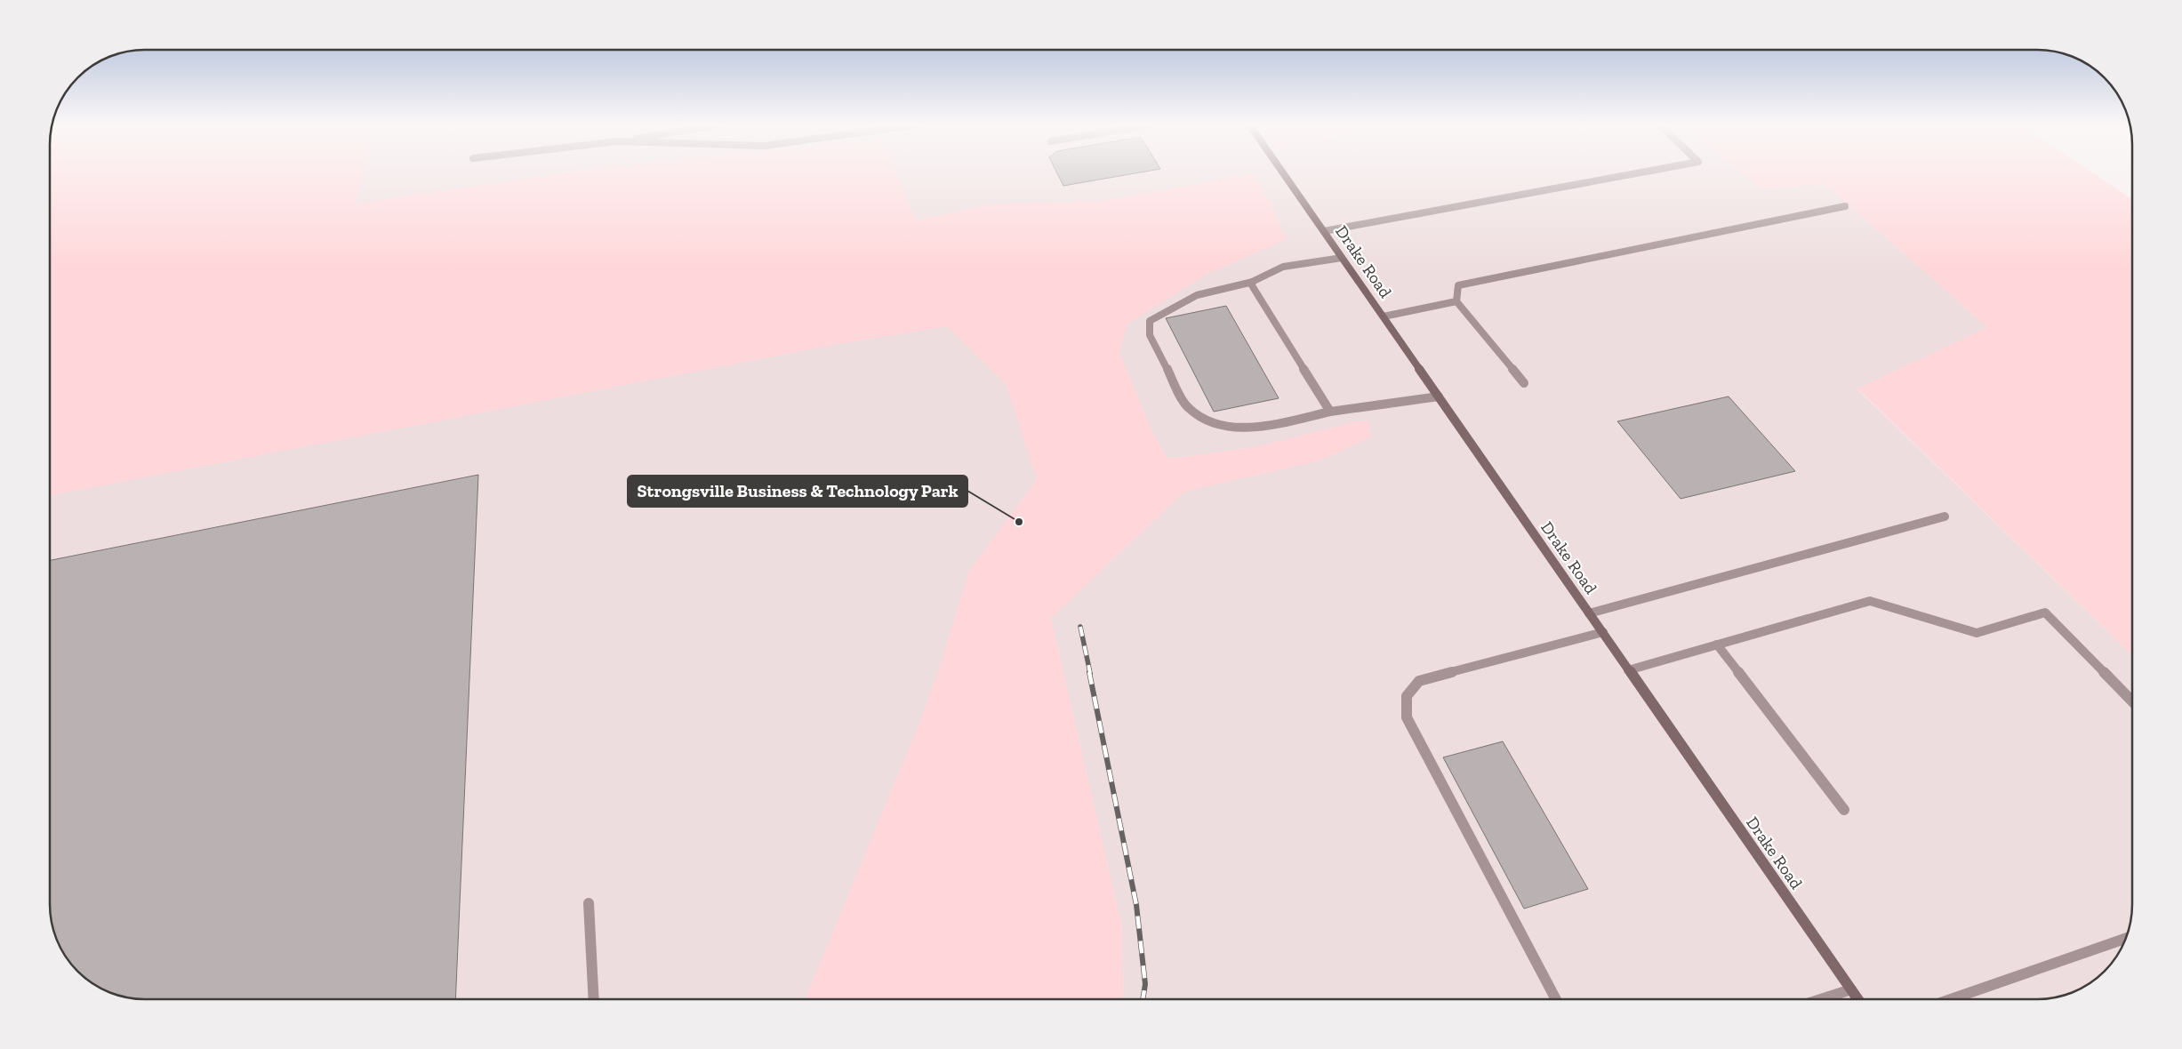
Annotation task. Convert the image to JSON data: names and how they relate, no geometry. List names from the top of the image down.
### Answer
{
  "streets": {
    "street": ["Drake Road"]
  },
  "places": ["Strongsville Business & Technology Park"]
}
